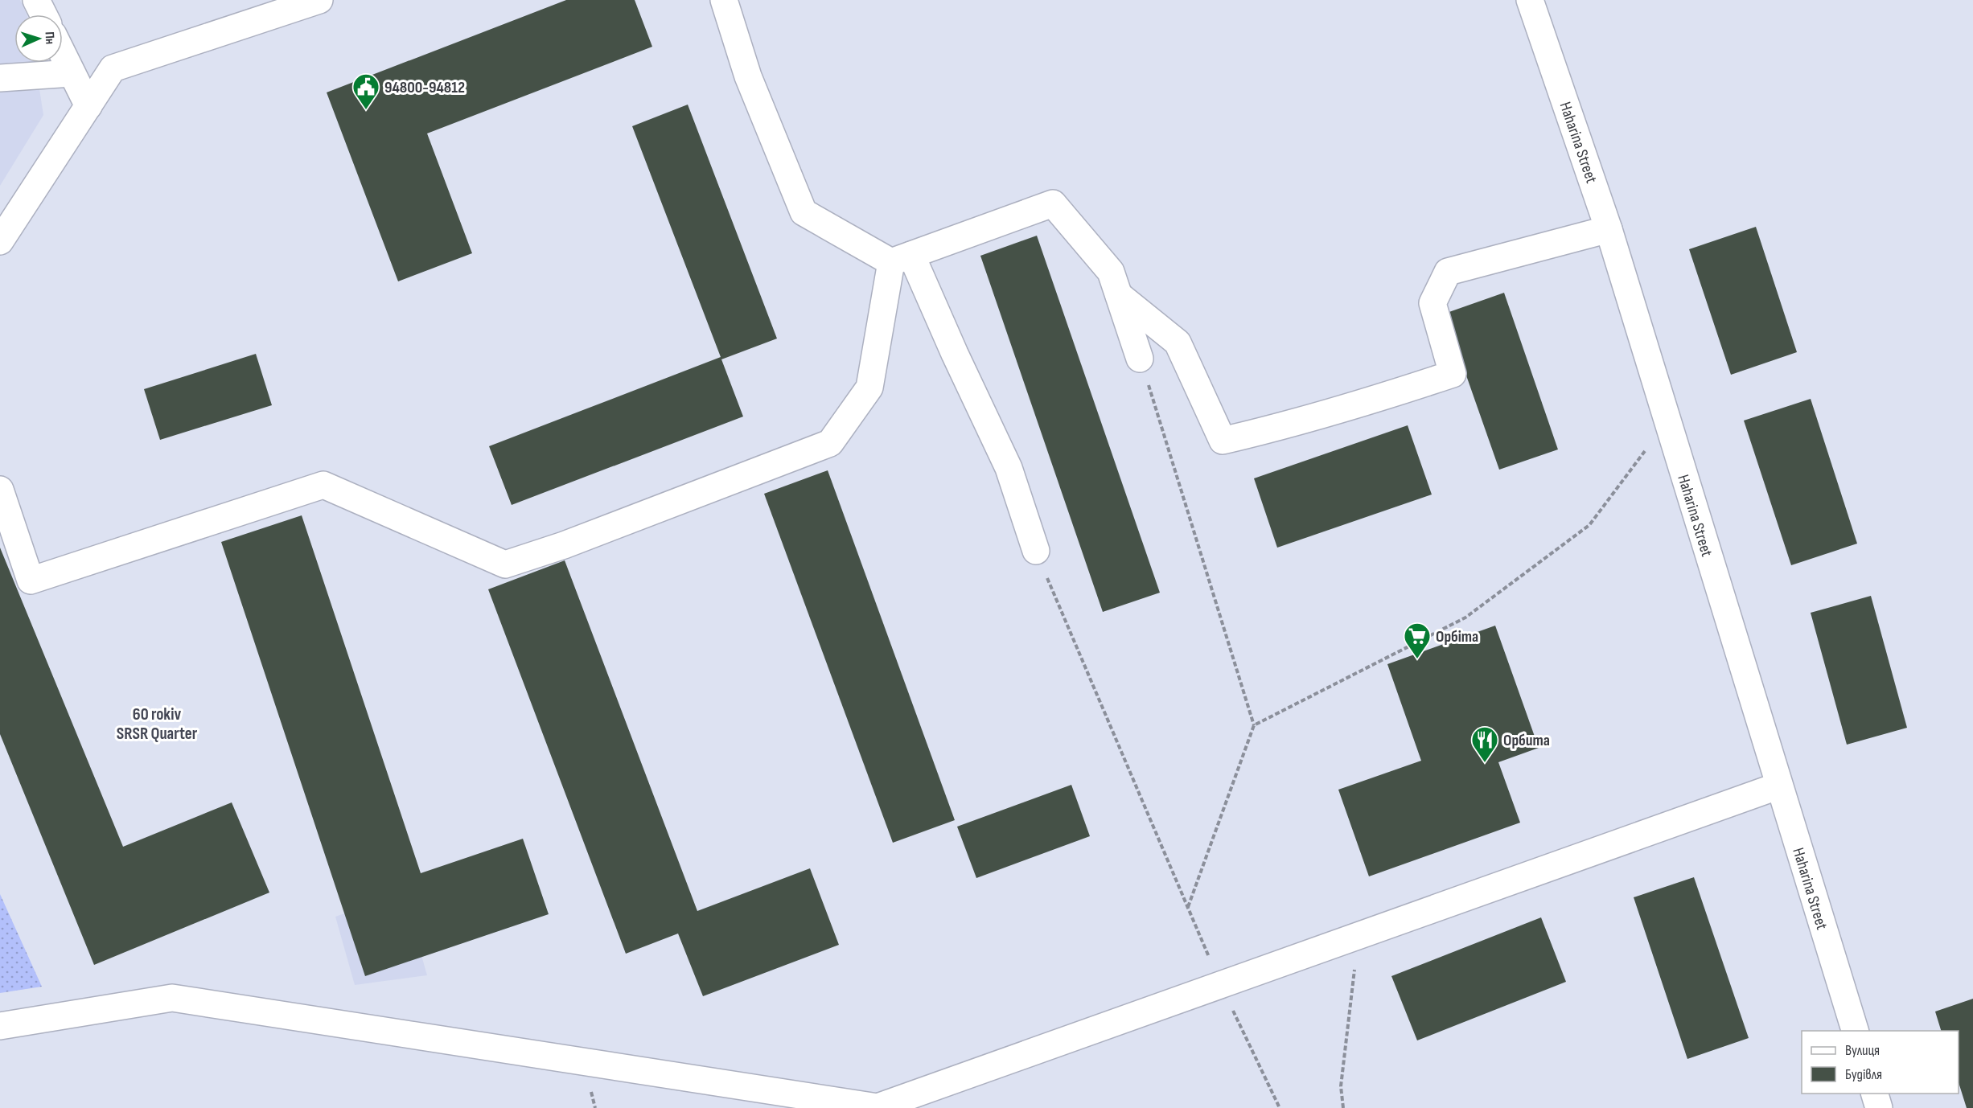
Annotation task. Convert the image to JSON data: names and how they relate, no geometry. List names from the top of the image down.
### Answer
{
  "streets": {
    "street": ["Haharina Street"]
  },
  "districts": ["60 rokiv SRSR Quarter"],
  "places": {
    "public building": ["94800-94812"],
    "supermarket": ["Орбіта"],
    "restaurant": ["Орбита"]
  },
  "legend": ["Вулиця", "Будівля"],
  "north": "right"
}
